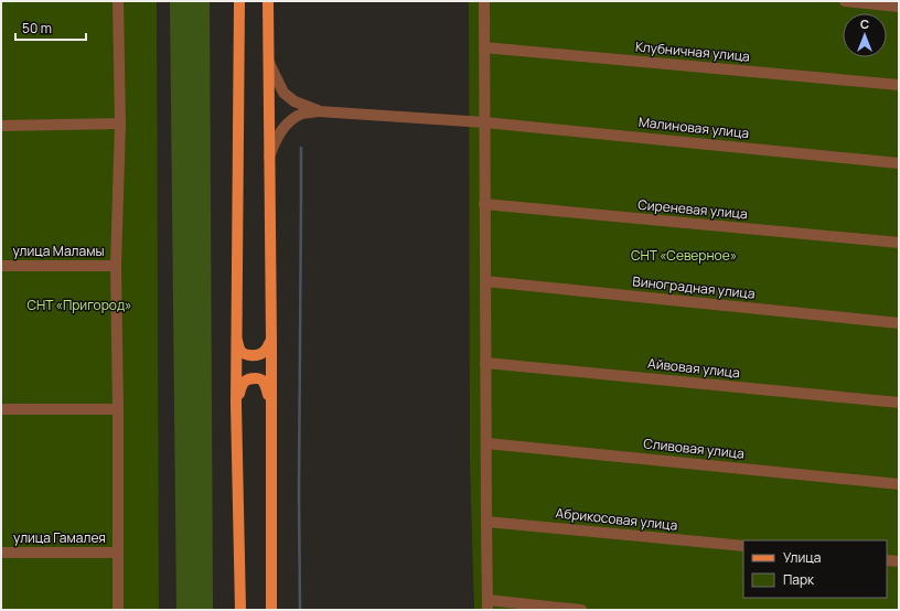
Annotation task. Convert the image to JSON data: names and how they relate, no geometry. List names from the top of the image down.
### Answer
{
  "streets": {
    "street": [
      "Клубничная улица",
      "Малиновая улица",
      "Сиреневая улица",
      "улица Маламы",
      "Виноградная улица",
      "Айвовая улица",
      "Сливовая улица",
      "Абрикосовая улица",
      "улица Гамалея"
    ]
  },
  "parks": ["СНТ «Северное»", "СНТ «Пригород»"],
  "legend": ["Улица", "Парк"],
  "scale_bar": "50 m",
  "north": "top"
}
